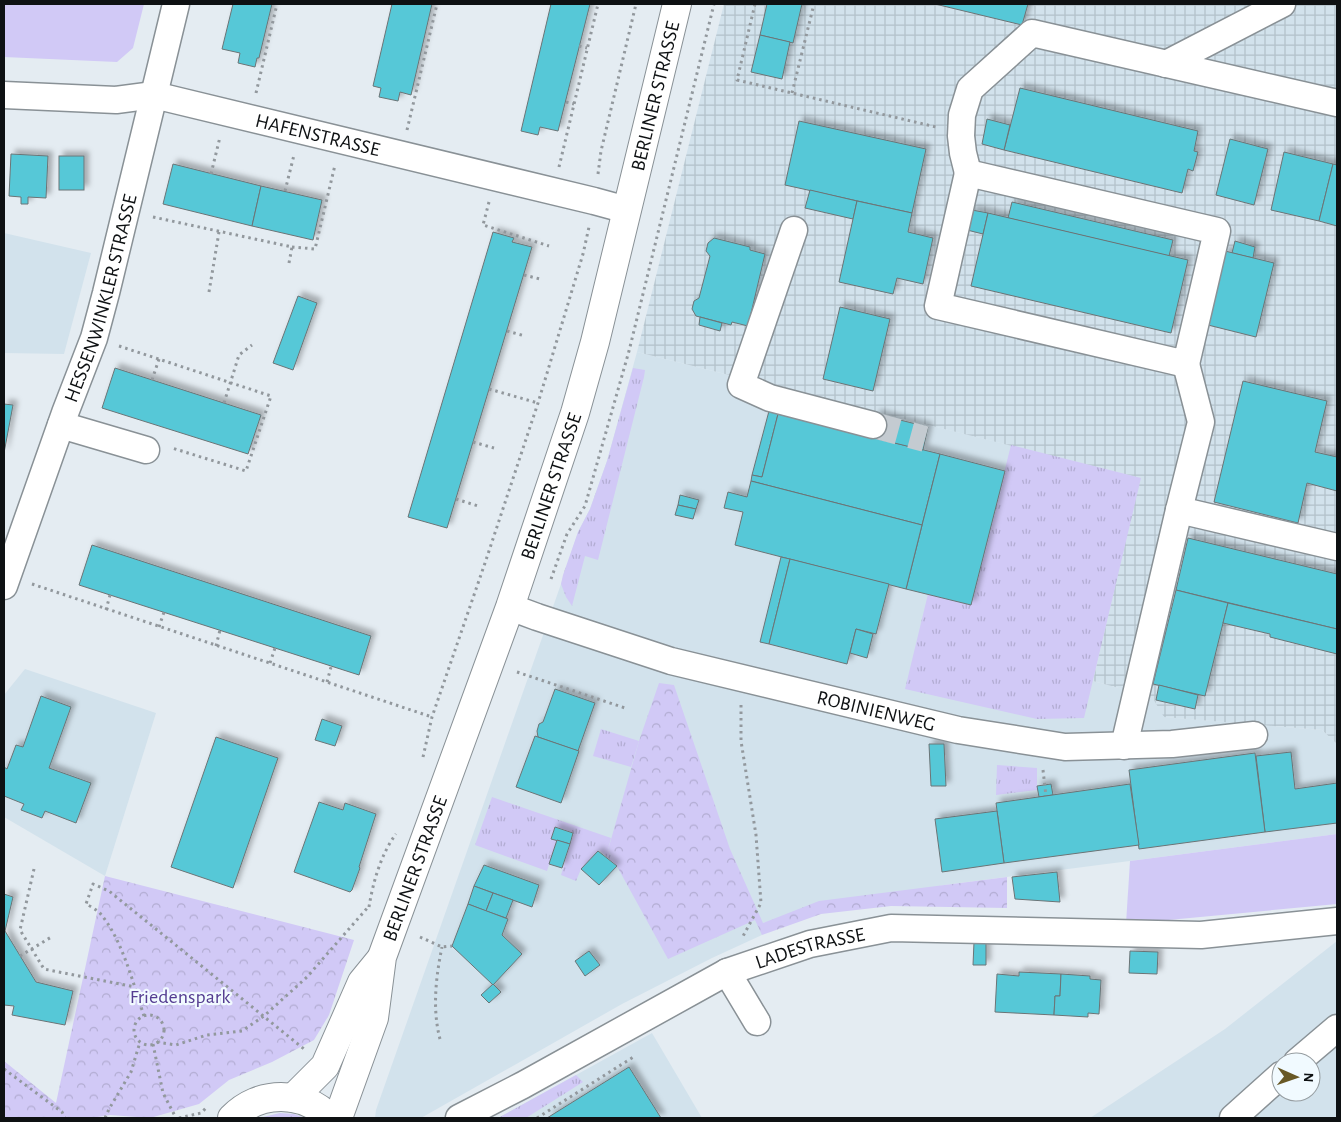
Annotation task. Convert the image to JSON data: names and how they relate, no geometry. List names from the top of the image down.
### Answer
{
  "streets": {
    "main road": ["BERLINER STRASSE"],
    "street": [
      "HAFENSTRASSE",
      "HESSENWINKLER STRASSE",
      "ROBINIENWEG",
      "LADESTRASSE"
    ]
  },
  "crossings": [
    ["BERLINER STRASSE", "HAFENSTRASSE"],
    ["BERLINER STRASSE", "ROBINIENWEG"],
    ["HAFENSTRASSE", "HESSENWINKLER STRASSE"]
  ],
  "parks": ["Friedenspark"],
  "north": "right"
}
